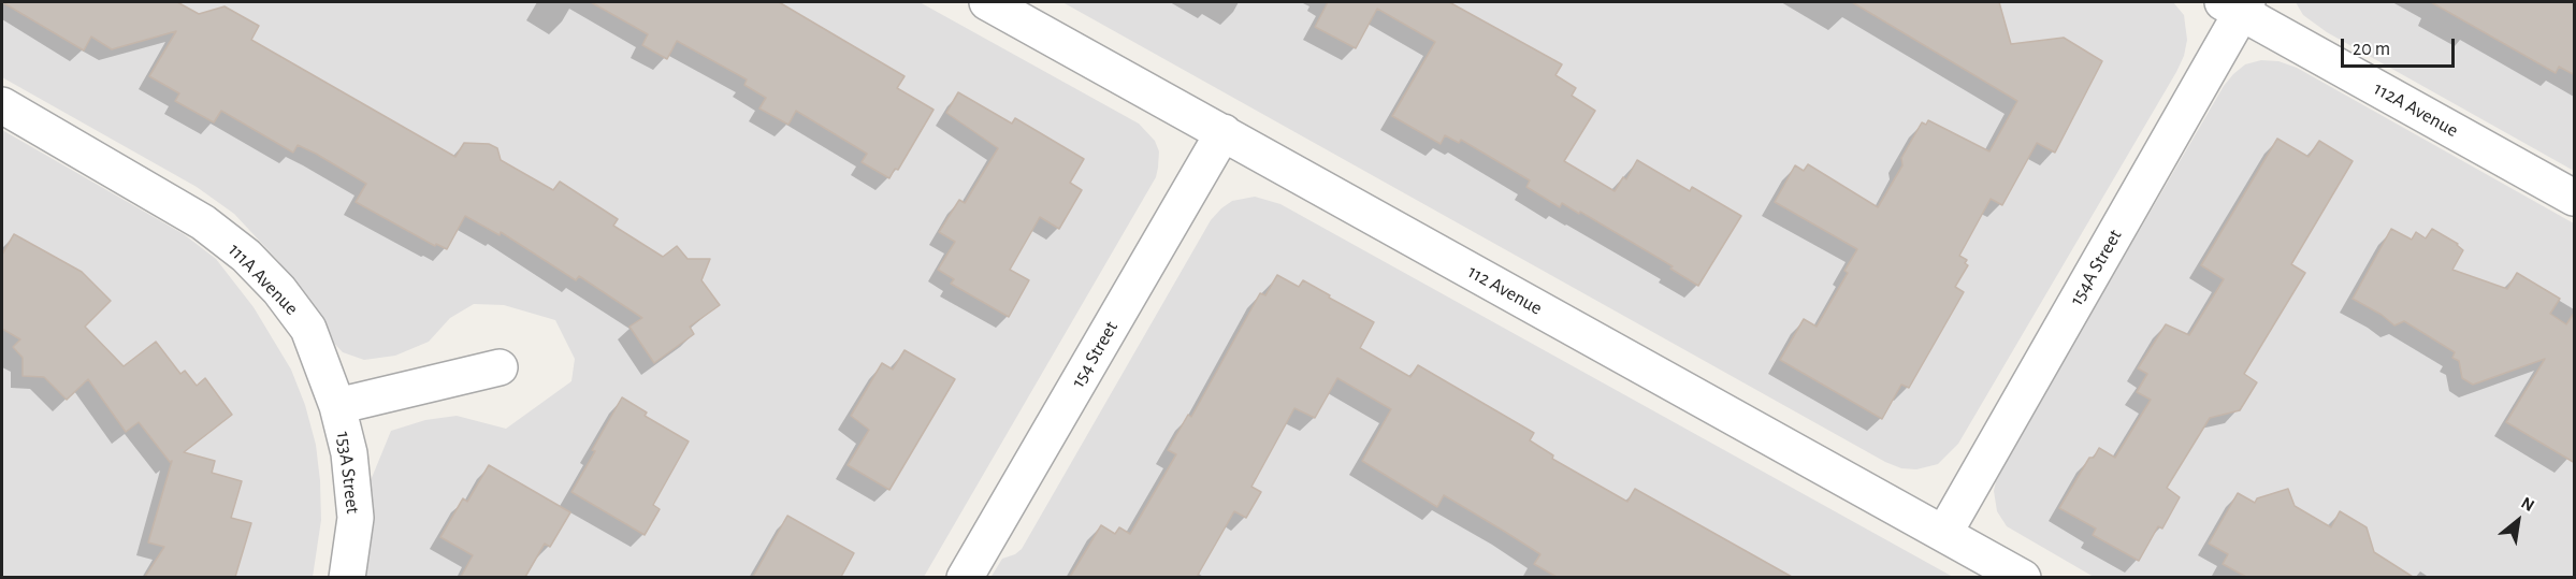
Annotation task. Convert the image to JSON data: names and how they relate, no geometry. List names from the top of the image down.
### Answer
{
  "streets": {
    "street": [
      "112A Avenue",
      "154A Street",
      "111A Avenue",
      "112 Avenue",
      "154 Street",
      "153A Street"
    ]
  },
  "crossings": [
    ["112A Avenue", "154A Street"],
    ["154A Street", "112 Avenue"],
    ["111A Avenue", "153A Street"],
    ["112 Avenue", "154 Street"]
  ],
  "scale_bar": "20 m",
  "north": "top right"
}
